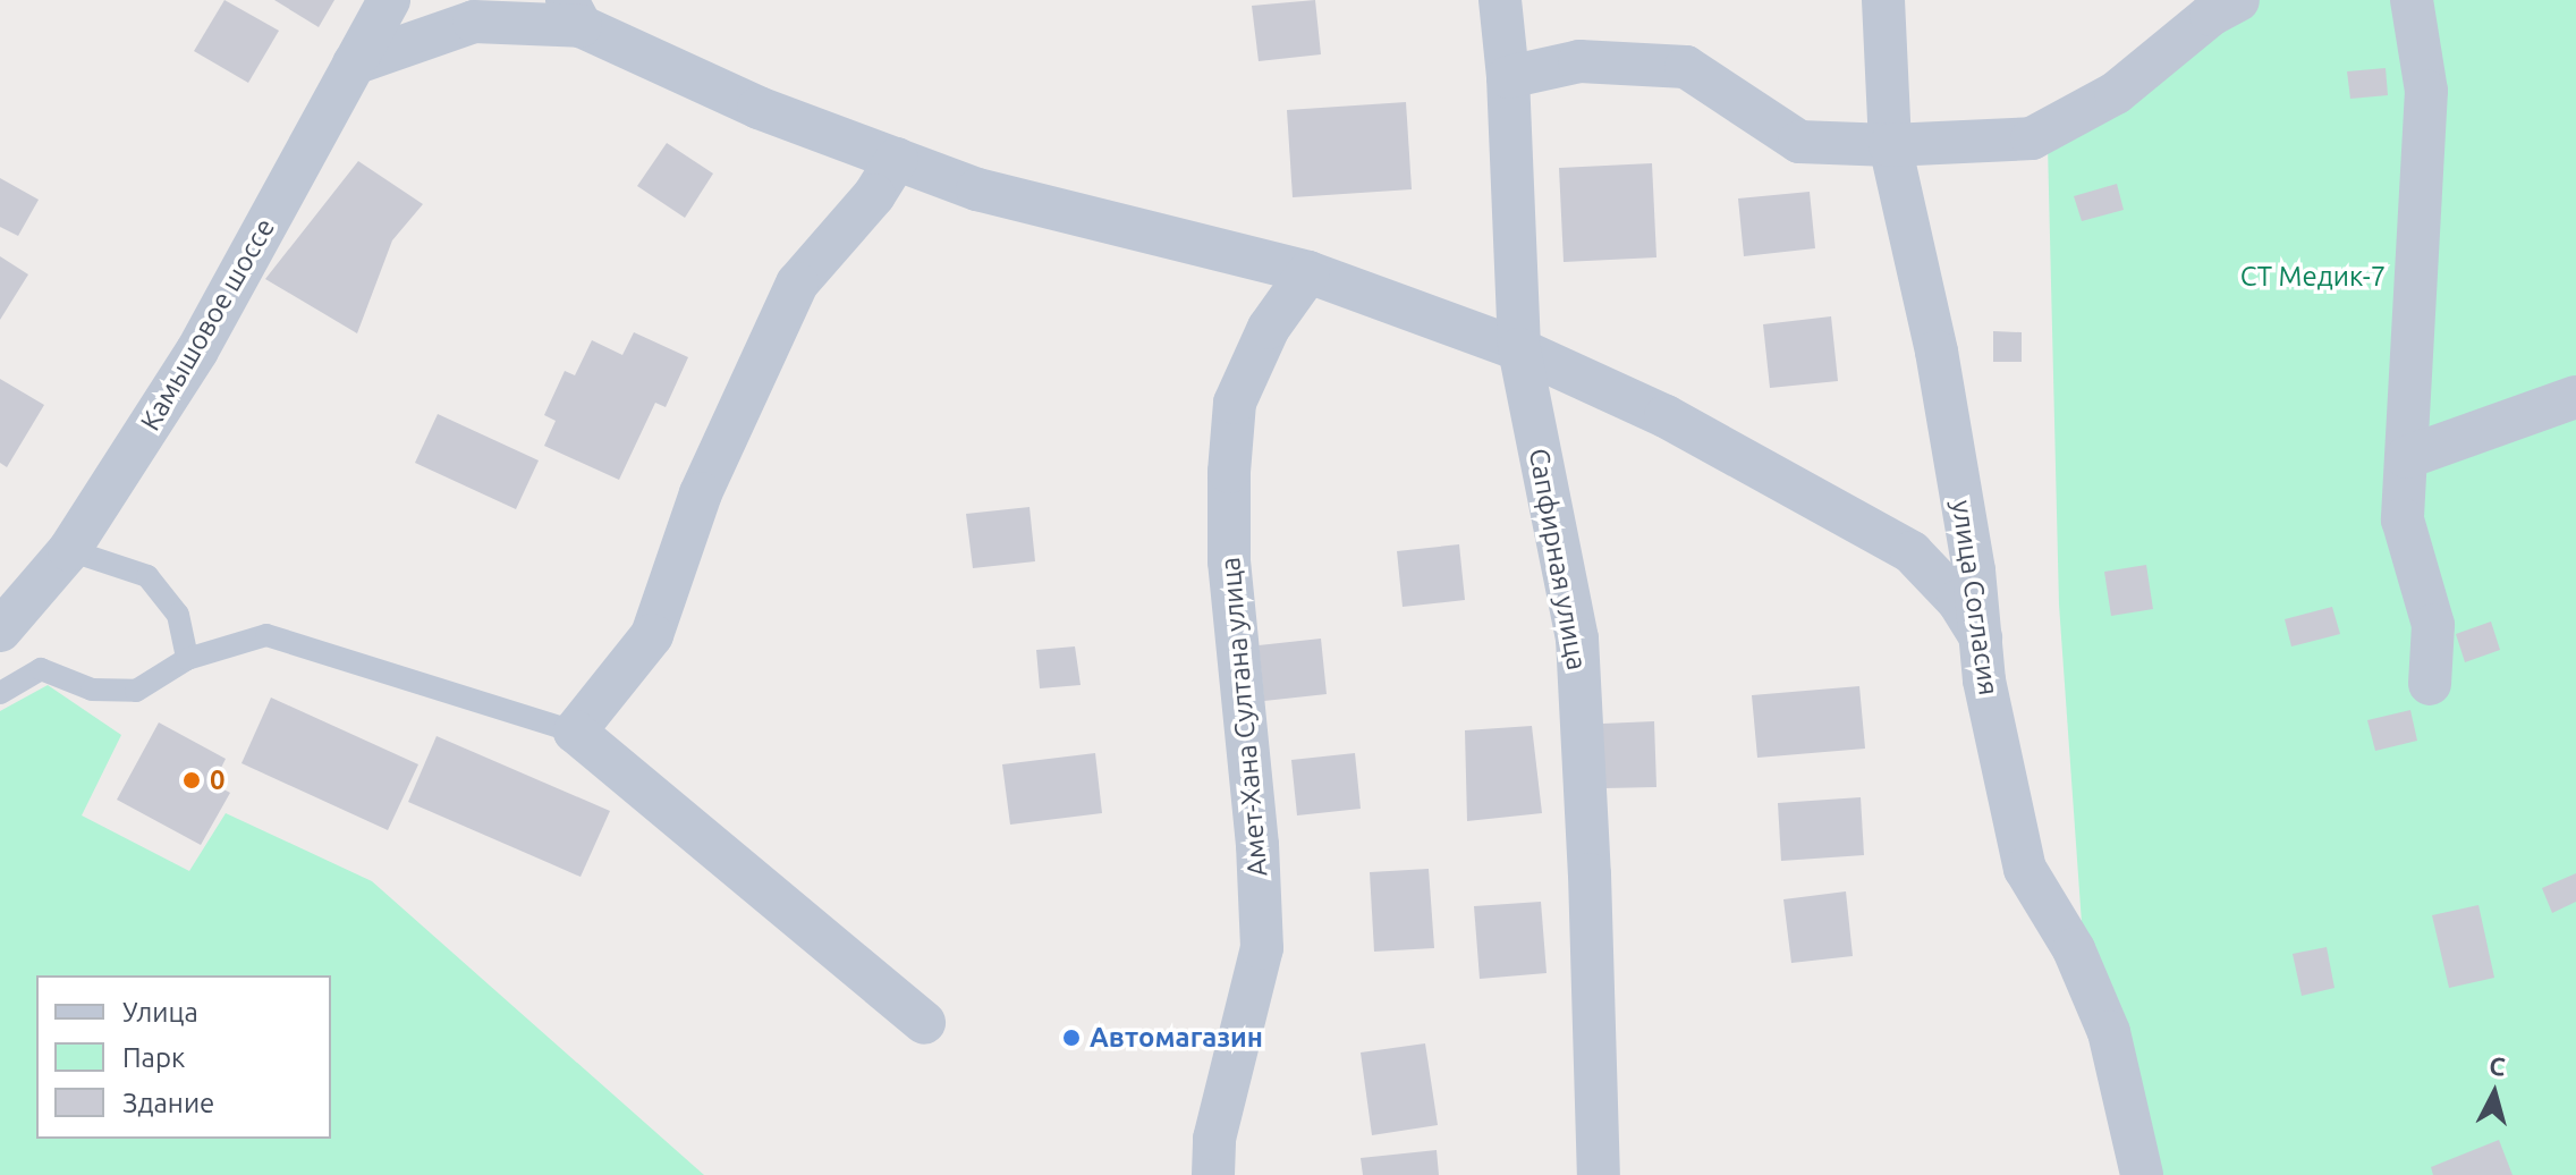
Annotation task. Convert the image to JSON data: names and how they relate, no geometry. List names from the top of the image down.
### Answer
{
  "streets": {
    "street": [
      "Камышовое шоссе",
      "Сапфирная улица",
      "улица Согласия",
      "Амет-Хана Султана улица"
    ]
  },
  "parks": ["СТ Медик-7"],
  "places": ["0", "Автомагазин"],
  "legend": ["Улица", "Парк", "Здание"],
  "north": "top"
}
